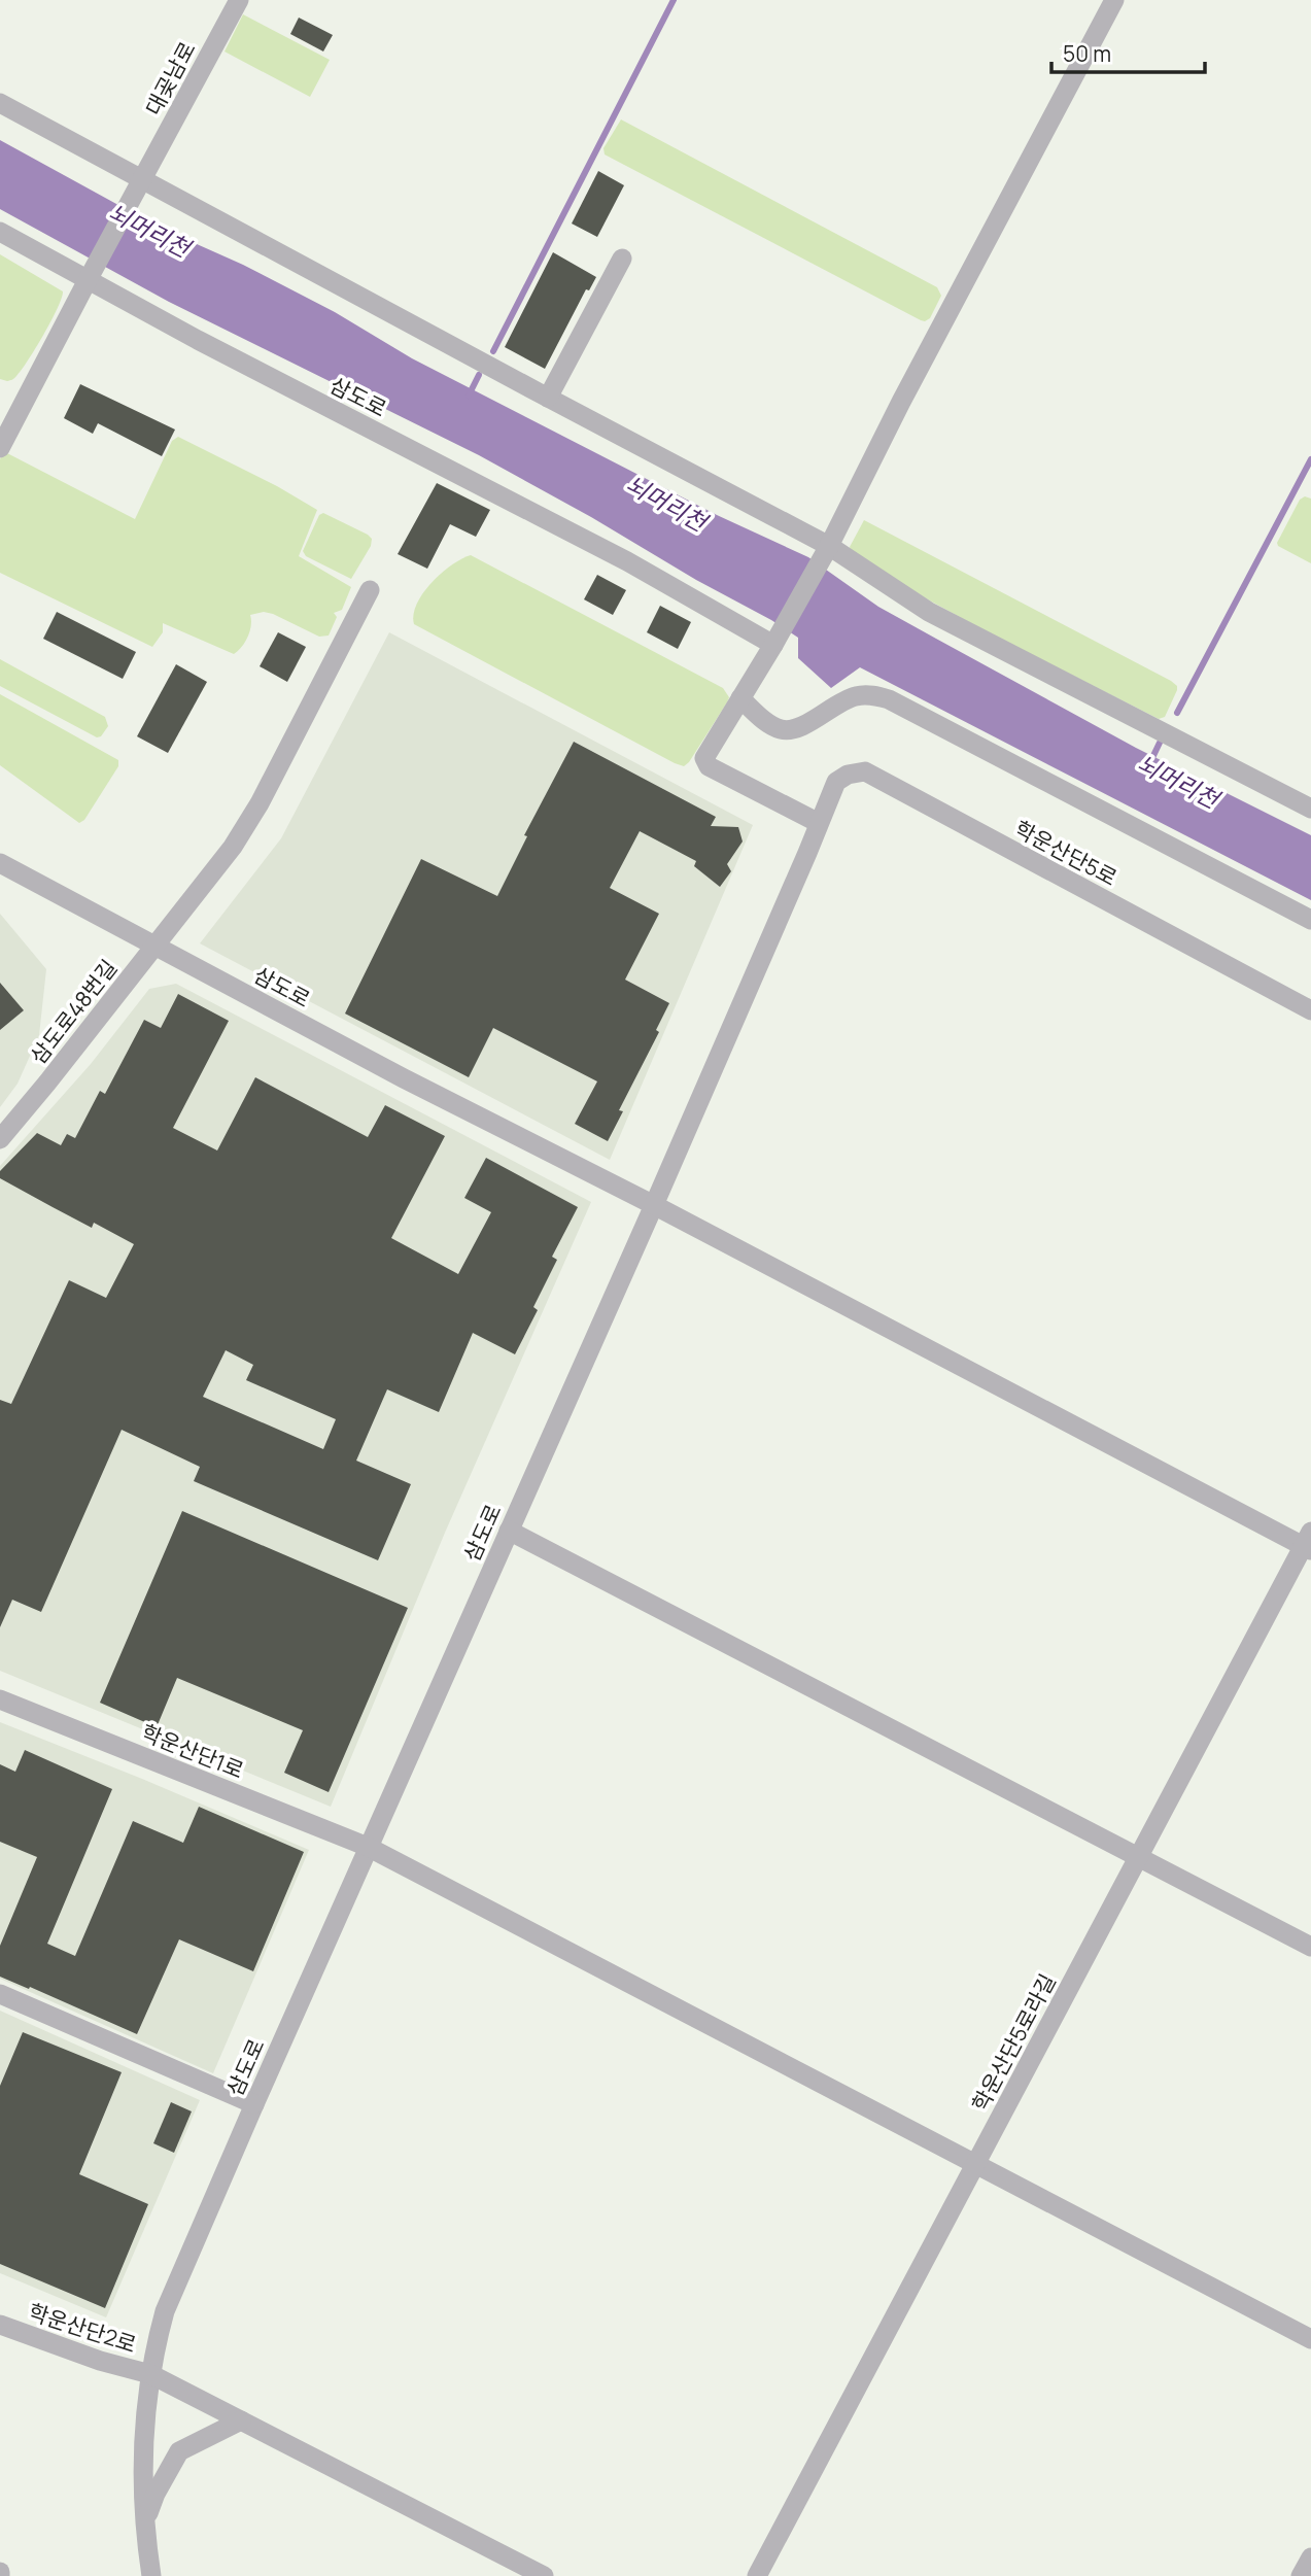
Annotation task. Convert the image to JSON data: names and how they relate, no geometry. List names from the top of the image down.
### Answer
{
  "streets": {
    "street": [
      "대곶남로",
      "삼도로",
      "학운산단5로",
      "삼도로48번길",
      "학운산단1로",
      "학운산단5로라길",
      "학운산단2로"
    ]
  },
  "crossings": [
    ["대곶남로", "삼도로"],
    ["삼도로", "학운산단5로"],
    ["삼도로", "삼도로48번길"],
    ["삼도로", "학운산단1로"],
    ["삼도로", "학운산단2로"],
    ["학운산단1로", "학운산단5로라길"]
  ],
  "water": ["뇌머리천"],
  "scale_bar": "50 m"
}
